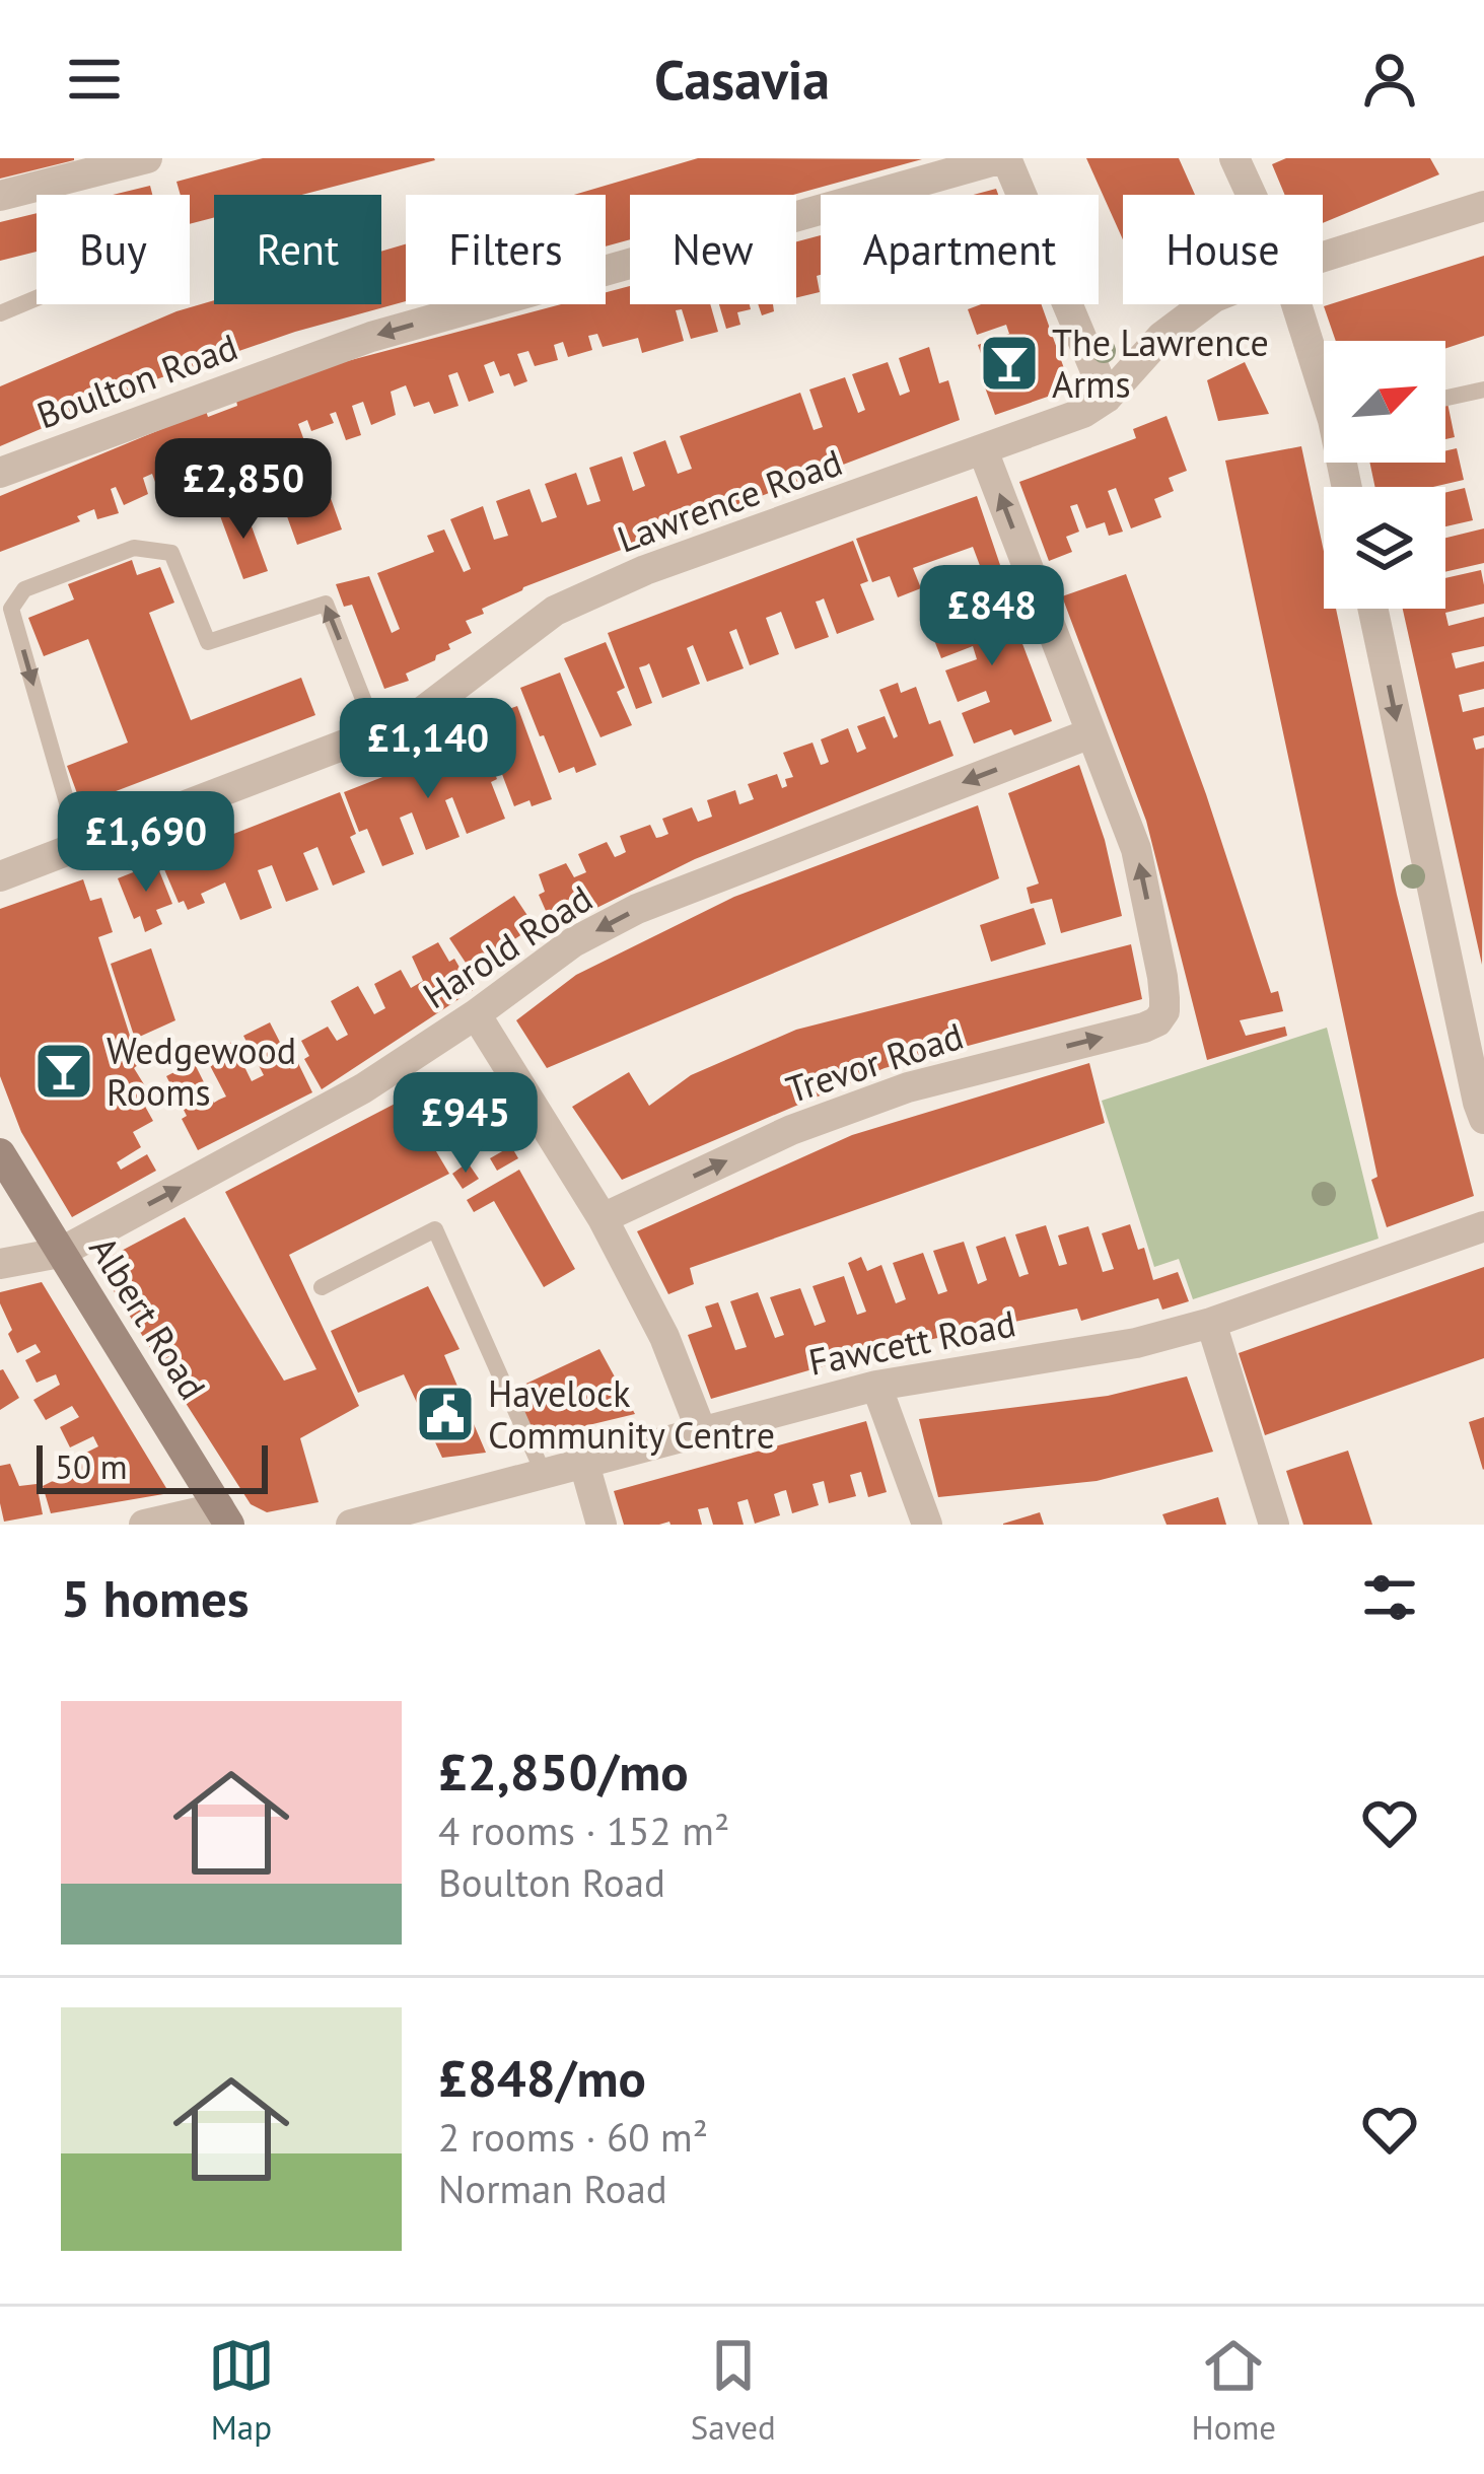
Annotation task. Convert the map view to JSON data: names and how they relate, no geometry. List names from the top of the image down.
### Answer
{
  "streets": {
    "main road": ["Albert Road"],
    "street": [
      "Boulton Road",
      "Lawrence Road",
      "Harold Road",
      "Trevor Road",
      "Fawcett Road"
    ]
  },
  "crossings": [
    ["Boulton Road", "Lawrence Road"],
    ["Harold Road", "Trevor Road"],
    ["Harold Road", "Albert Road"]
  ],
  "one_way": ["Boulton Road"],
  "places": {
    "bar": ["The Lawrence Arms", "Wedgewood Rooms"],
    "public building": ["Havelock Community Centre"]
  },
  "scale_bar": "50 m",
  "north": "top right",
  "page": {
    "header": "Casavia",
    "chip": [
      "Buy",
      "Rent",
      "Filters",
      "New",
      "Apartment",
      "House"
    ],
    "price": [
      "£2,850",
      "£848",
      "£1,140",
      "£1,690",
      "£945"
    ],
    "scale": "50 m",
    "heading": "5 homes",
    "list": [
      {
        "name": "£2,850/mo",
        "note": "4 rooms · 152 m² · Boulton Road"
      },
      {
        "name": "£848/mo",
        "note": "2 rooms · 60 m² · Norman Road"
      }
    ],
    "tabs": ["Map", "Saved", "Home"]
  }
}
